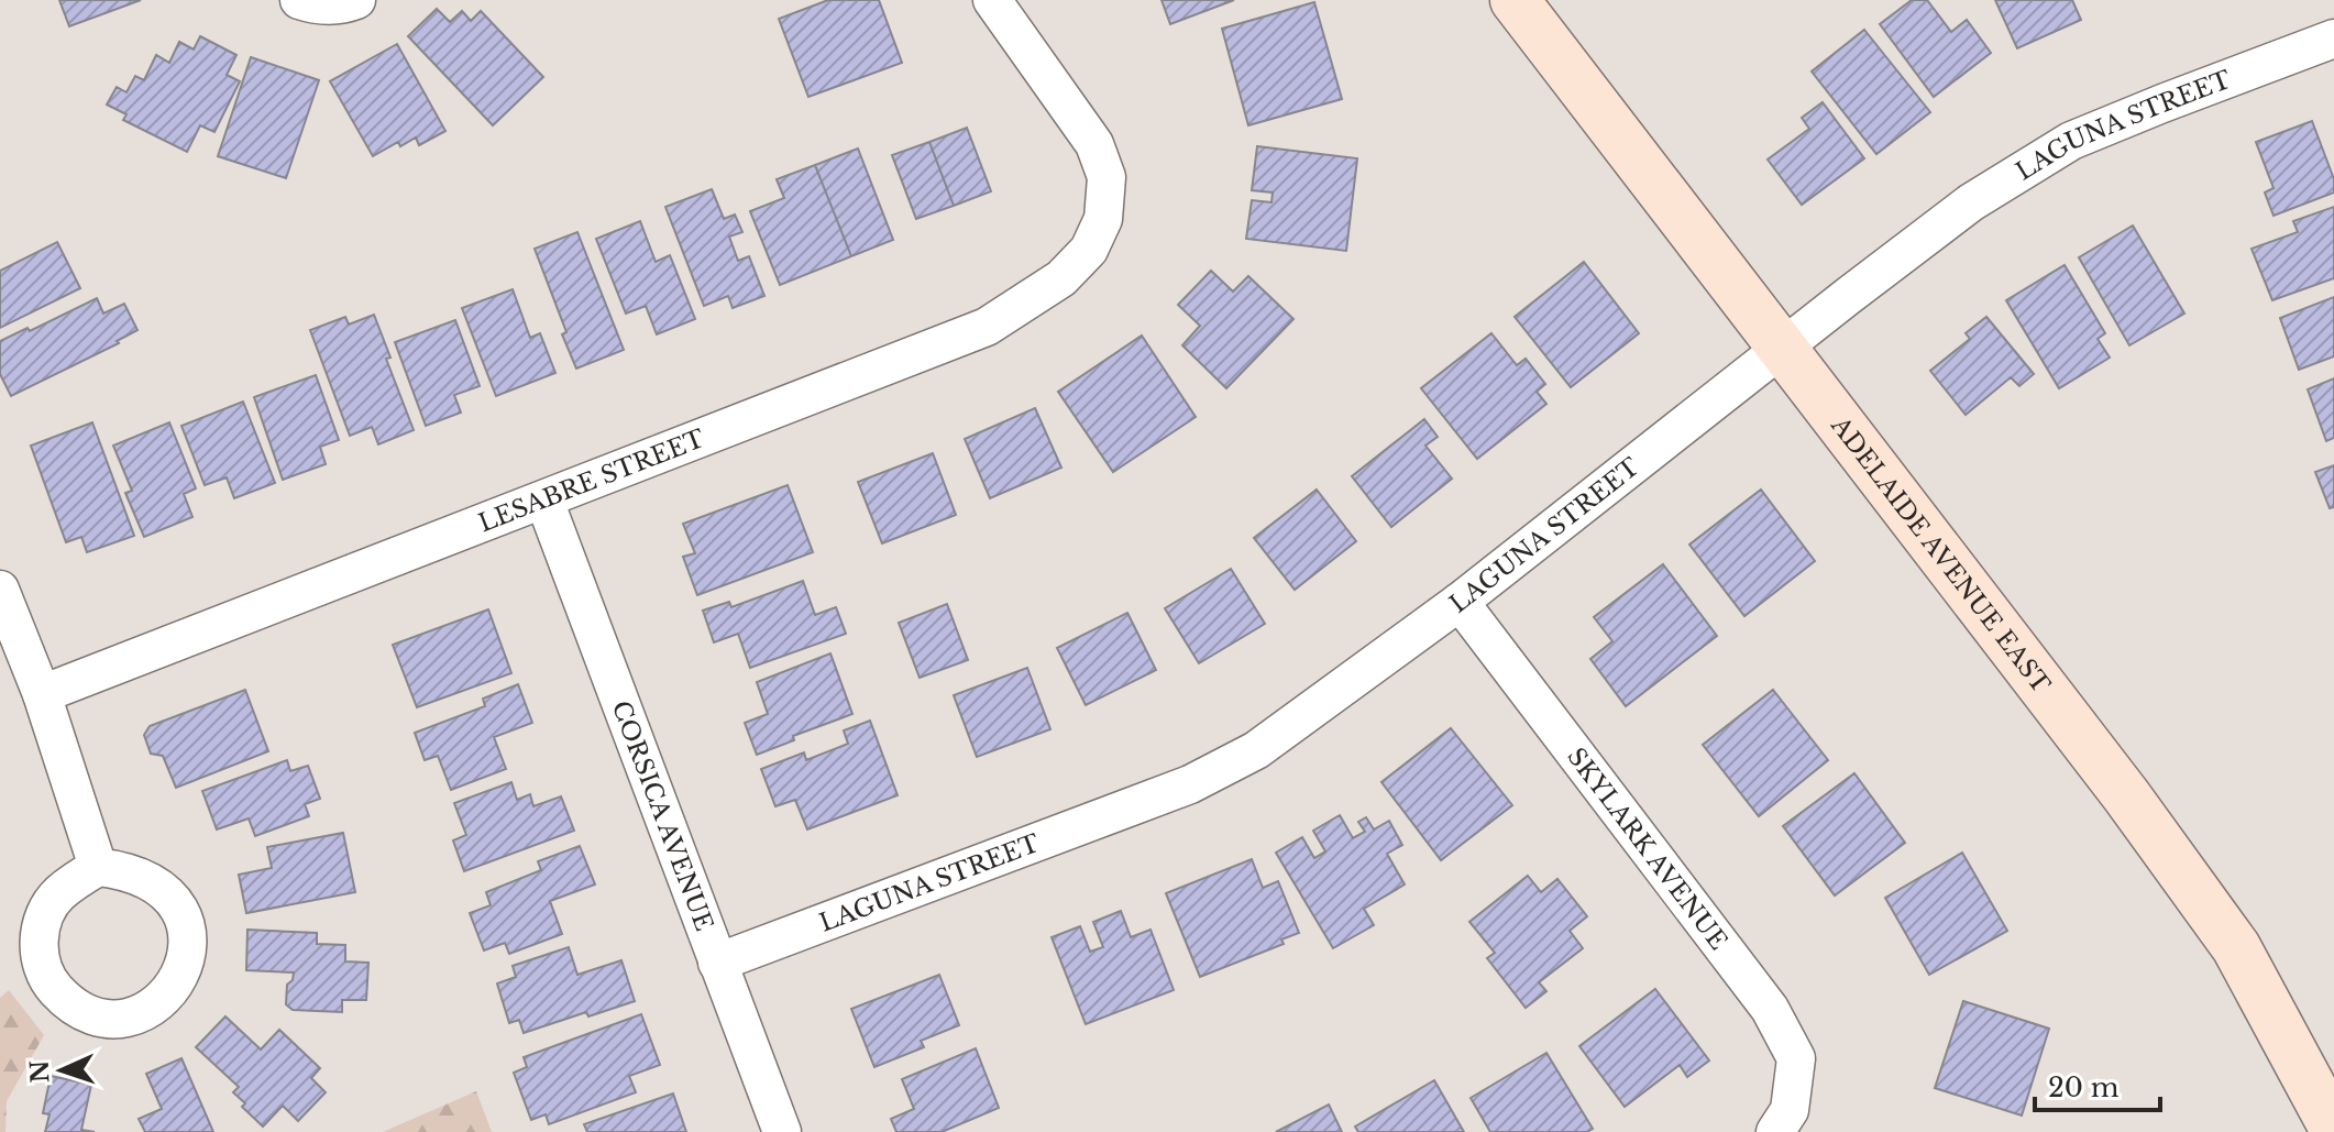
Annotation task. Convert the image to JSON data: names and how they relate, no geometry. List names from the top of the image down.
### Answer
{
  "streets": {
    "main road": ["ADELAIDE AVENUE EAST"],
    "street": [
      "LAGUNA STREET",
      "LESABRE STREET",
      "CORSICA AVENUE",
      "SKYLARK AVENUE"
    ]
  },
  "crossings": [
    ["LAGUNA STREET", "ADELAIDE AVENUE EAST"],
    ["LAGUNA STREET", "CORSICA AVENUE"],
    ["LAGUNA STREET", "SKYLARK AVENUE"],
    ["LESABRE STREET", "CORSICA AVENUE"]
  ],
  "scale_bar": "20 m",
  "north": "left"
}
